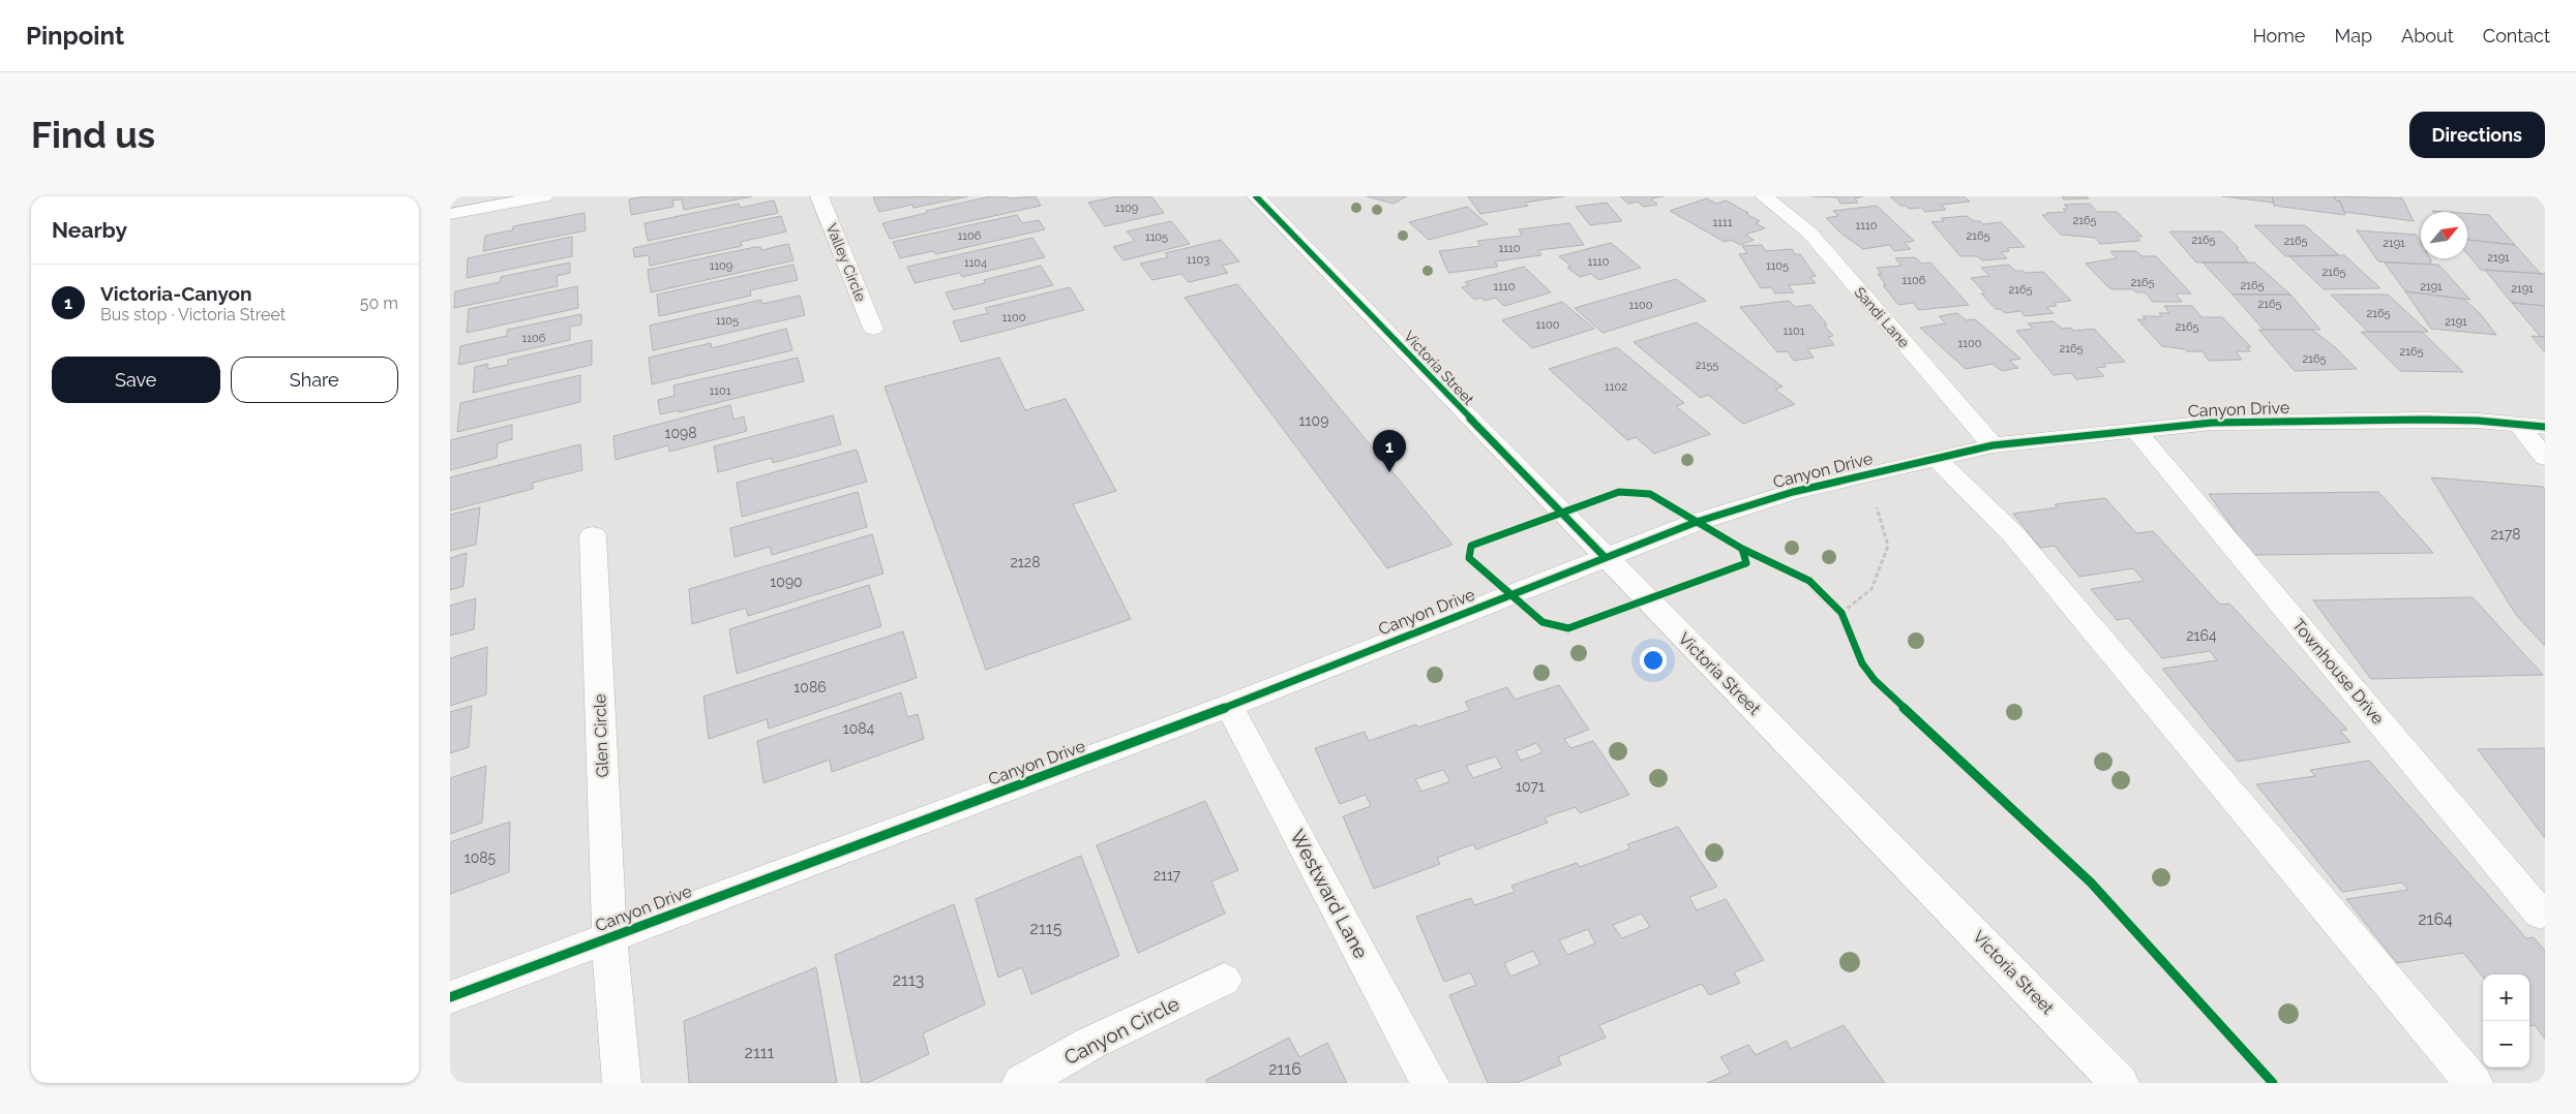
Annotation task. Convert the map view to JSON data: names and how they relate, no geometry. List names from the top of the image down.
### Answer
{
  "streets": {
    "street": [
      "Valley Circle",
      "Sandi Lane",
      "Victoria Street",
      "Canyon Drive",
      "Townhouse Drive",
      "Glen Circle",
      "Westward Lane",
      "Canyon Circle"
    ]
  },
  "crossings": [
    ["Sandi Lane", "Canyon Drive"],
    ["Victoria Street", "Canyon Drive"],
    ["Canyon Drive", "Townhouse Drive"],
    ["Canyon Drive", "Glen Circle"],
    ["Canyon Drive", "Westward Lane"]
  ],
  "house_numbers": [
    "1109",
    "2165",
    "1111",
    "1110",
    "1106",
    "2165",
    "1105",
    "2165",
    "2165",
    "2191",
    "1110",
    "2191",
    "1103",
    "1110",
    "1104",
    "1109",
    "1105",
    "2165",
    "1106",
    "2165",
    "2165",
    "1110",
    "2191",
    "2191",
    "2165",
    "2165",
    "1100",
    "2165",
    "1100",
    "1105",
    "2191",
    "1100",
    "2165",
    "1101",
    "1106",
    "1100",
    "2165",
    "2165",
    "2165",
    "2155",
    "1102",
    "1101",
    "1109",
    "1098",
    "2178",
    "2128",
    "1090",
    "2164",
    "1086",
    "1084",
    "1071",
    "1085",
    "2117",
    "2164",
    "2115",
    "2113",
    "2111",
    "2116"
  ],
  "north": "top right",
  "page": {
    "header": "Pinpoint",
    "nav": [
      "Home",
      "Map",
      "About",
      "Contact"
    ],
    "buttons": [
      "Directions",
      ["Save", "Share"]
    ],
    "title": "Find us",
    "heading": "Nearby",
    "list": [
      {
        "mark": "1",
        "name": "Victoria-Canyon",
        "note": "Bus stop · Victoria Street",
        "value": "50 m"
      }
    ],
    "pins": "1",
    "map_buttons": ["+", "−"]
  }
}
